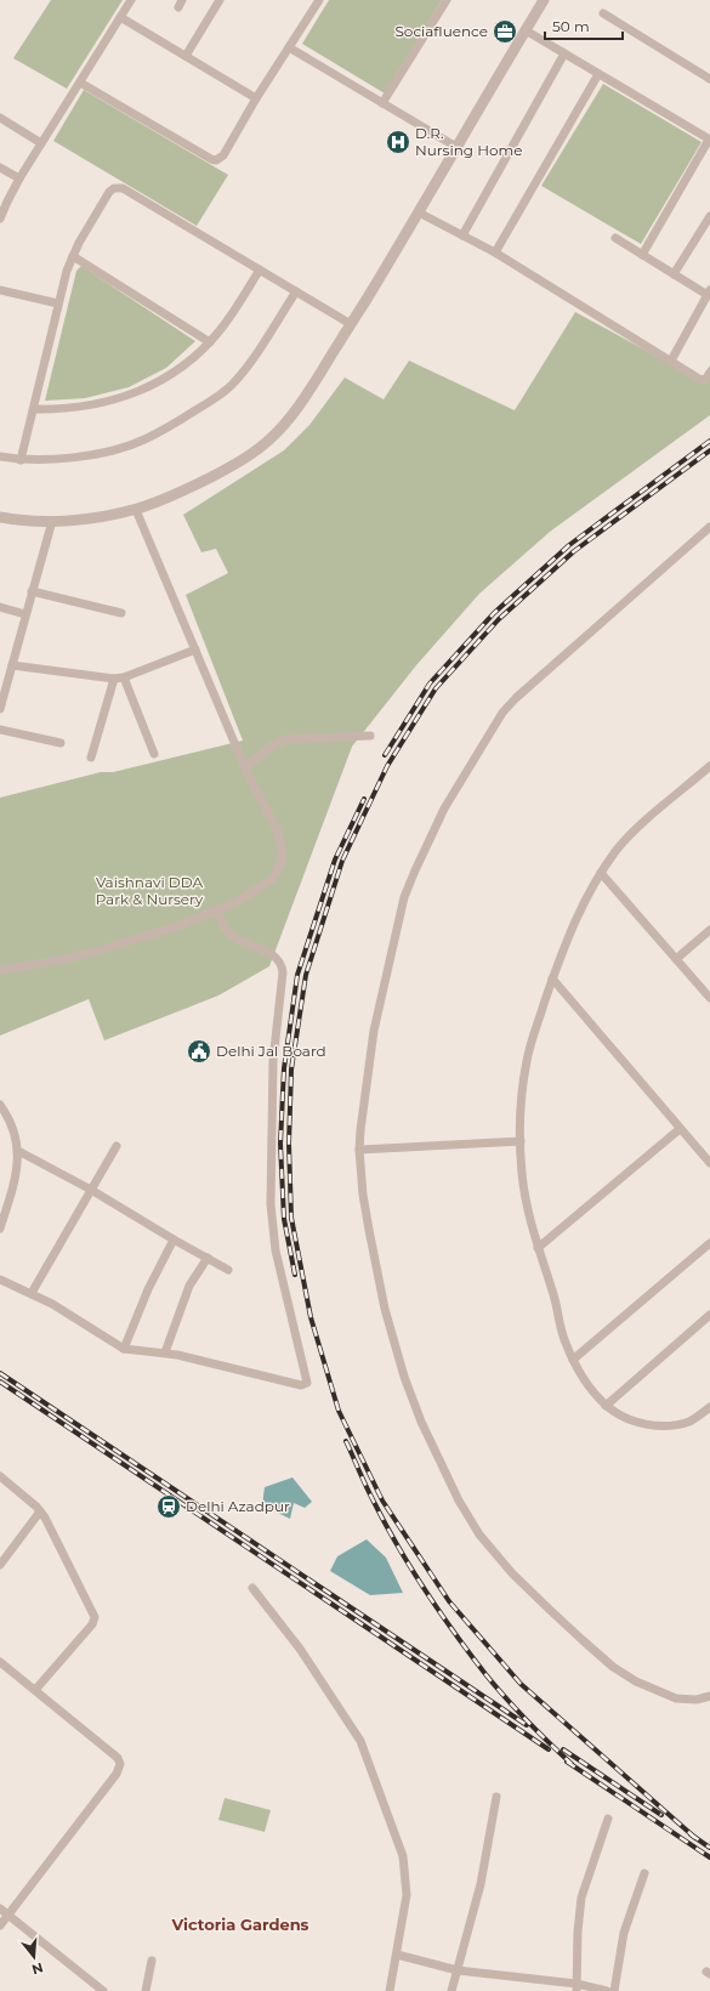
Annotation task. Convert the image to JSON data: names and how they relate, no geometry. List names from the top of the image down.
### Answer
{
  "districts": ["Victoria Gardens"],
  "parks": ["Vaishnavi DDA Park & Nursery"],
  "places": {
    "office": ["Sociafluence"],
    "hospital": ["D.R. Nursing Home"],
    "public building": ["Delhi Jal Board"],
    "station": ["Delhi Azadpur"]
  },
  "scale_bar": "50 m",
  "north": "bottom"
}
